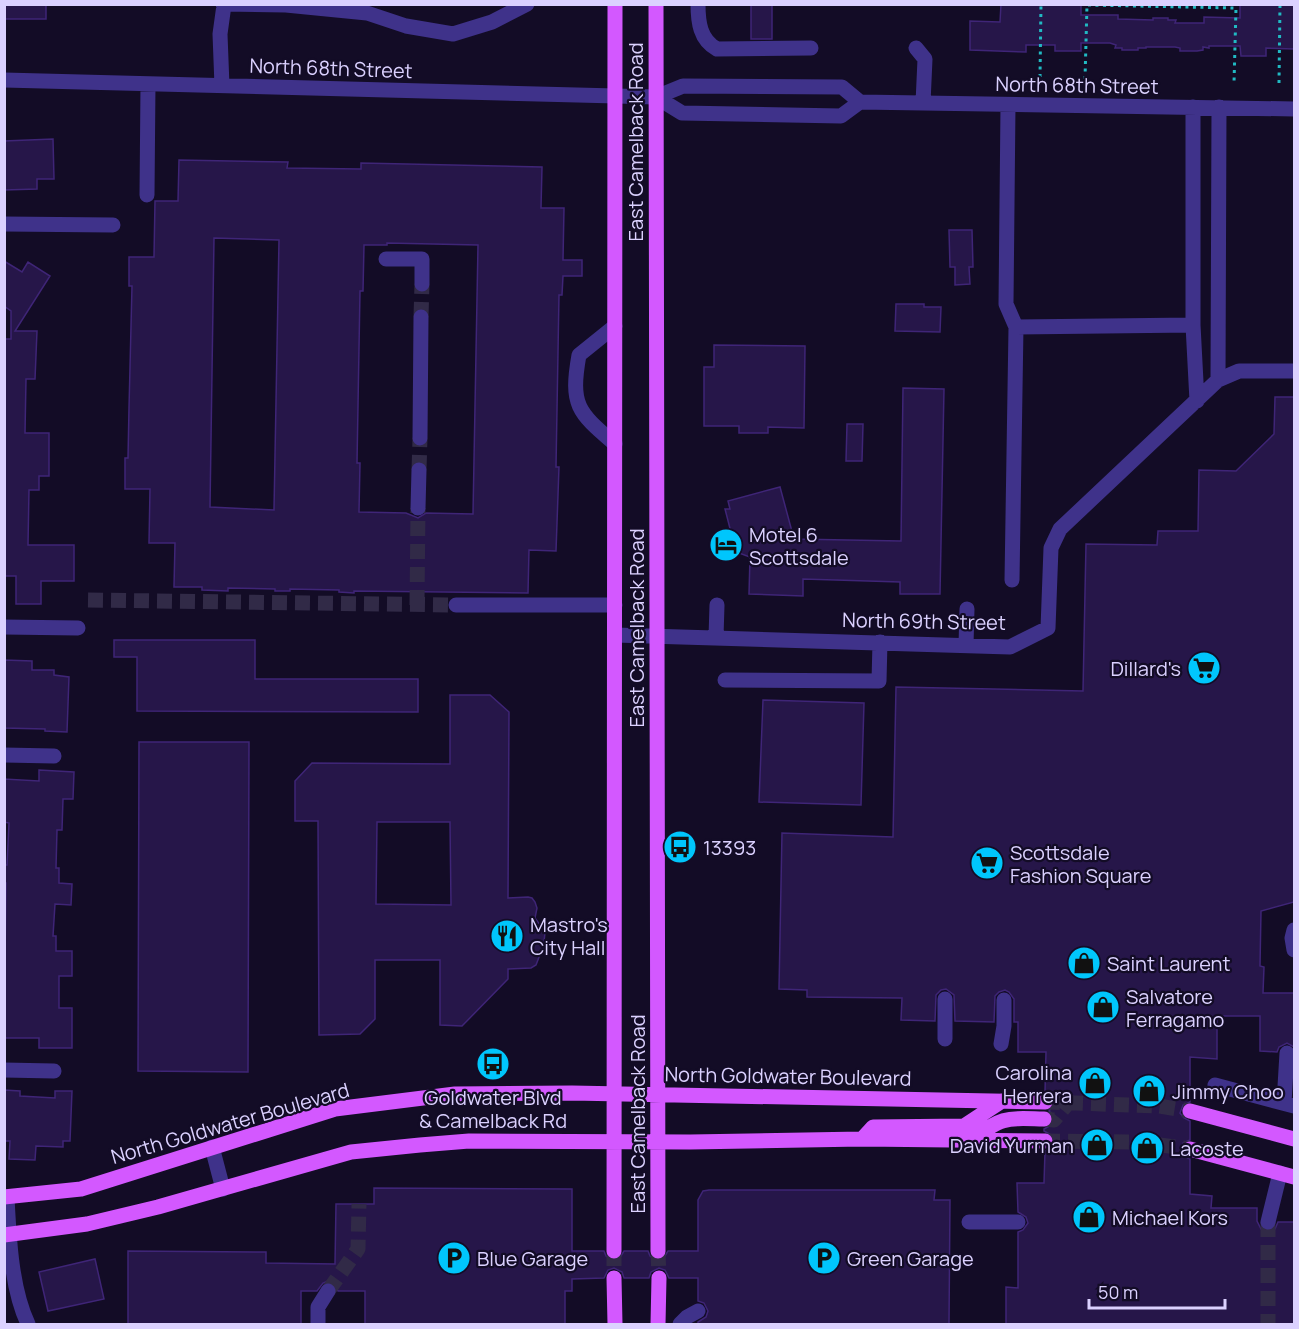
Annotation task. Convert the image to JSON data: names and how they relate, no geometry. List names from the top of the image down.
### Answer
{
  "streets": {
    "main road": ["East Camelback Road", "North Goldwater Boulevard"],
    "street": ["North 68th Street", "North 69th Street"]
  },
  "crossings": [
    ["North 68th Street", "East Camelback Road"],
    ["East Camelback Road", "North 69th Street"],
    ["East Camelback Road", "North Goldwater Boulevard"]
  ],
  "places": {
    "hotel": ["Motel 6 Scottsdale"],
    "supermarket": ["Dillard's", "Scottsdale Fashion Square"],
    "bus stop": ["13393", "Goldwater Blvd & Camelback Rd"],
    "restaurant": ["Mastro's City Hall"],
    "shop": [
      "Saint Laurent",
      "Salvatore Ferragamo",
      "Carolina Herrera",
      "Jimmy Choo",
      "David Yurman",
      "Lacoste",
      "Michael Kors"
    ],
    "parking": ["Blue Garage", "Green Garage"]
  },
  "scale_bar": "50 m"
}
